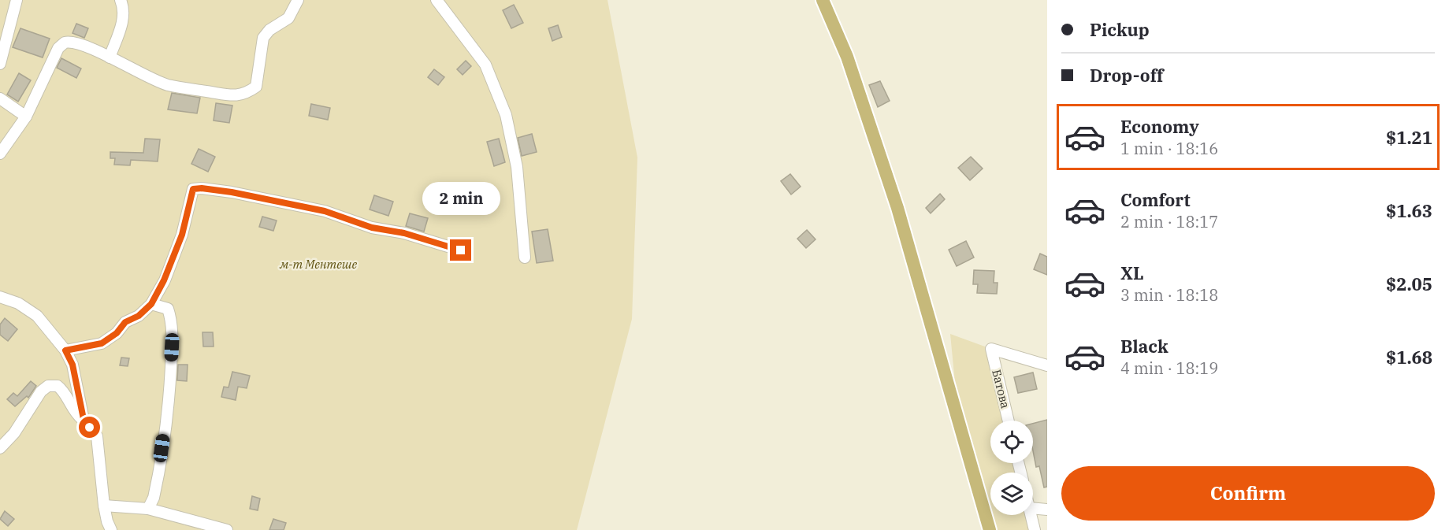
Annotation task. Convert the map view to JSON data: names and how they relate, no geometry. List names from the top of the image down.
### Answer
{
  "streets": {
    "street": ["Батова"]
  },
  "parks": ["м-т Ментeше"],
  "page": {
    "banner": ["Pickup", "Drop-off"],
    "list": [
      {
        "name": "Economy",
        "note": "1 min · 18:16",
        "value": "$1.21"
      },
      {
        "name": "Comfort",
        "note": "2 min · 18:17",
        "value": "$1.63"
      },
      {
        "name": "XL",
        "note": "3 min · 18:18",
        "value": "$2.05"
      },
      {
        "name": "Black",
        "note": "4 min · 18:19",
        "value": "$1.68"
      }
    ],
    "bubble": "2 min",
    "buttons": "Confirm"
  }
}
